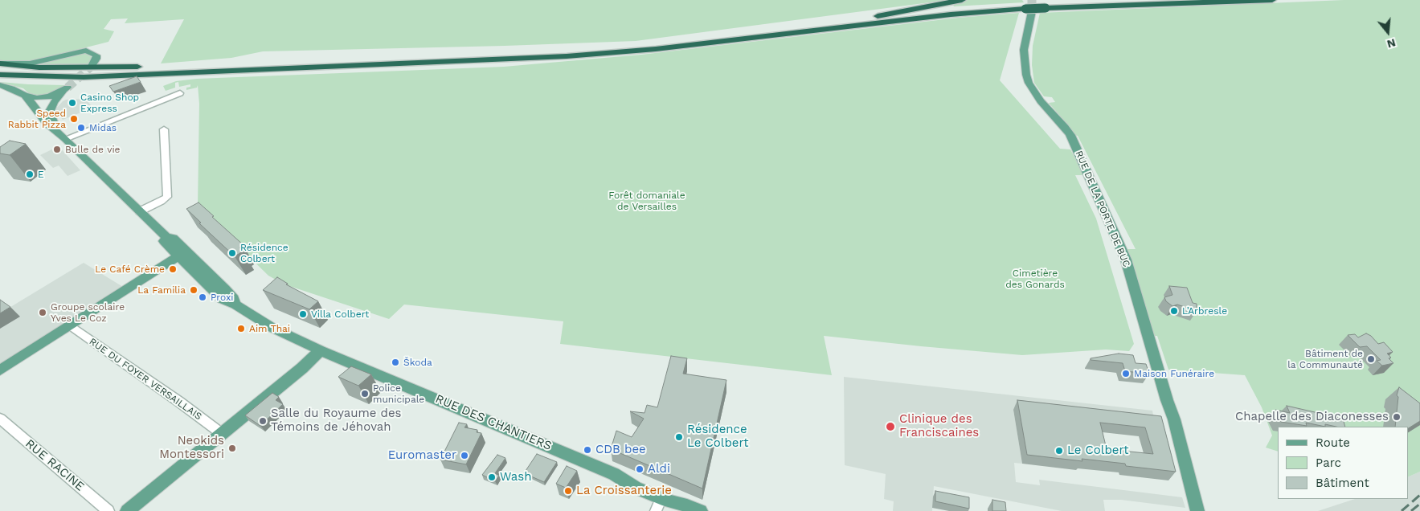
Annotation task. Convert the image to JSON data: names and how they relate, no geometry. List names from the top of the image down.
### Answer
{
  "streets": {
    "main road": ["RUE DE LA PORTE DE BUC", "RUE DES CHANTIERS"],
    "street": ["RUE DU FOYER VERSAILLAIS", "RUE RACINE"]
  },
  "parks": ["Forêt domaniale de Versailles", "Cimetière des Gonards"],
  "places": [
    "Casino Shop Express",
    "Speed Rabbit Pizza",
    "Midas",
    "Bulle de vie",
    "E",
    "Résidence Colbert",
    "Le Café Crème",
    "La Familia",
    "Proxi",
    "L’Arbresle",
    "Groupe scolaire Yves Le Coz",
    "Villa Colbert",
    "Aim Thai",
    "Bâtiment de la Communauté",
    "Škoda",
    "Maison Funéraire",
    "Police municipale",
    "Chapelle des Diaconesses",
    "Salle du Royaume des Témoins de Jéhovah",
    "Clinique des Franciscaines",
    "Résidence Le Colbert",
    "Neokids Montessori",
    "CDB bee",
    "Le Colbert",
    "Euromaster",
    "Aldi",
    "Wash",
    "La Croissanterie"
  ],
  "legend": ["Route", "Parc", "Bâtiment"],
  "north": "bottom"
}
